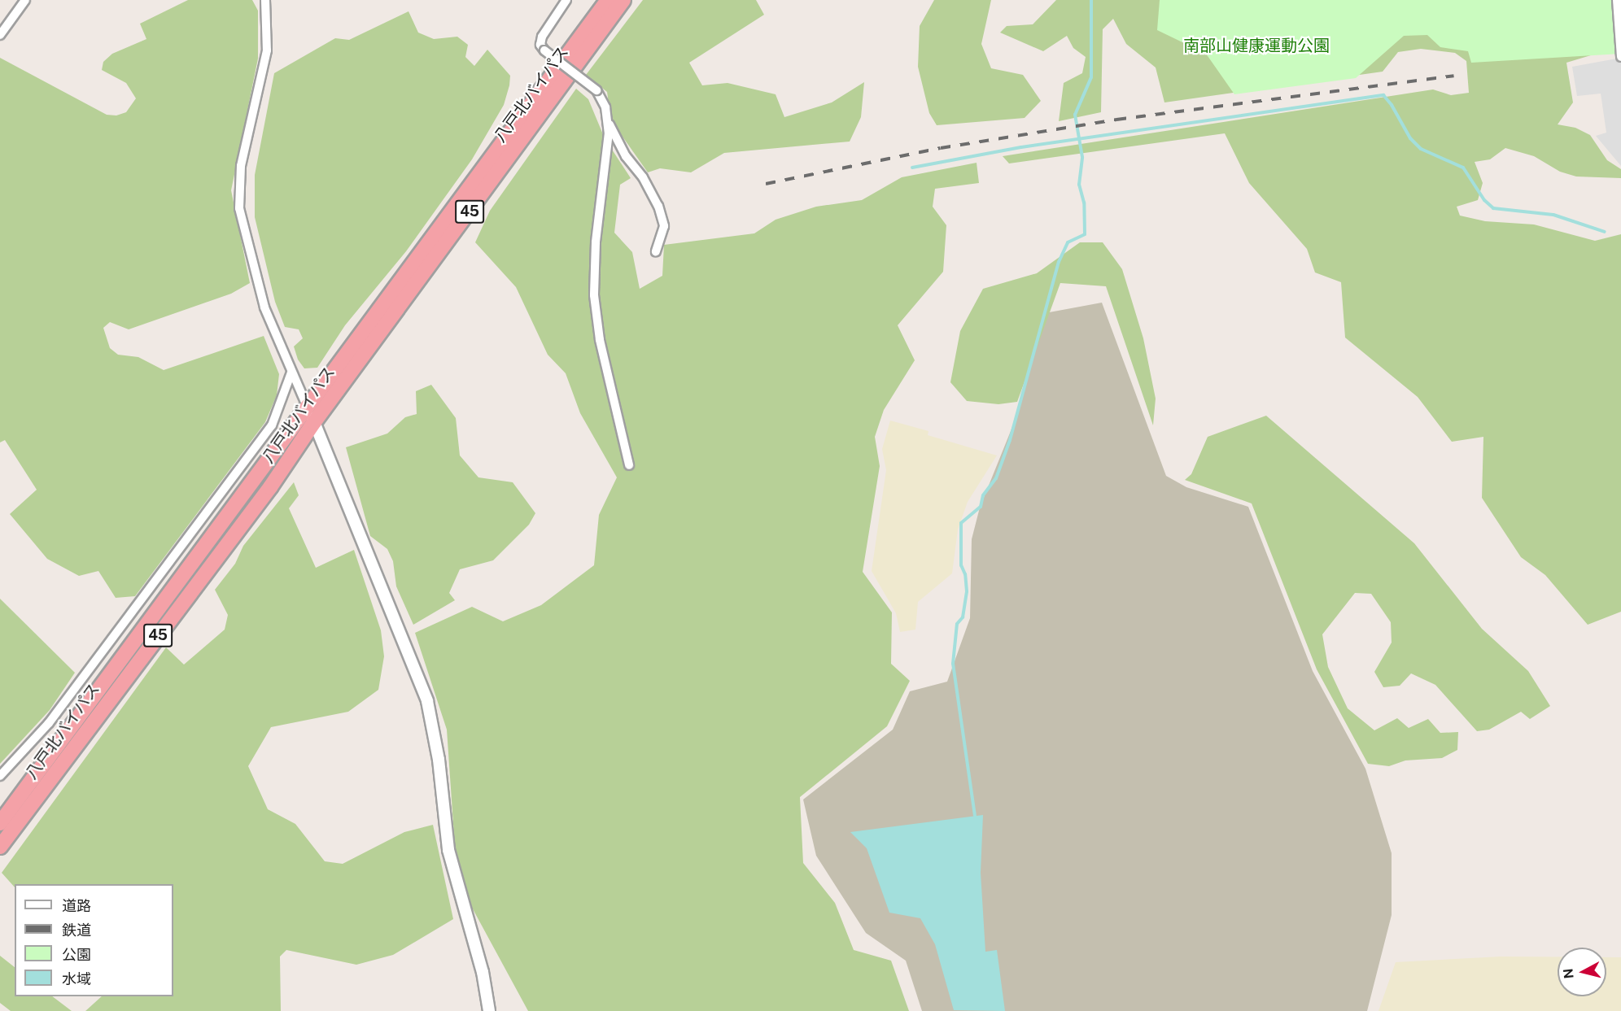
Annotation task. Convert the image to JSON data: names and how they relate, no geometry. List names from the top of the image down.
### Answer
{
  "streets": {
    "highway": ["八戸北バイパス", "45"]
  },
  "parks": ["南部山健康運動公園"],
  "legend": [
    "道路",
    "鉄道",
    "公園",
    "水域"
  ],
  "north": "left"
}
